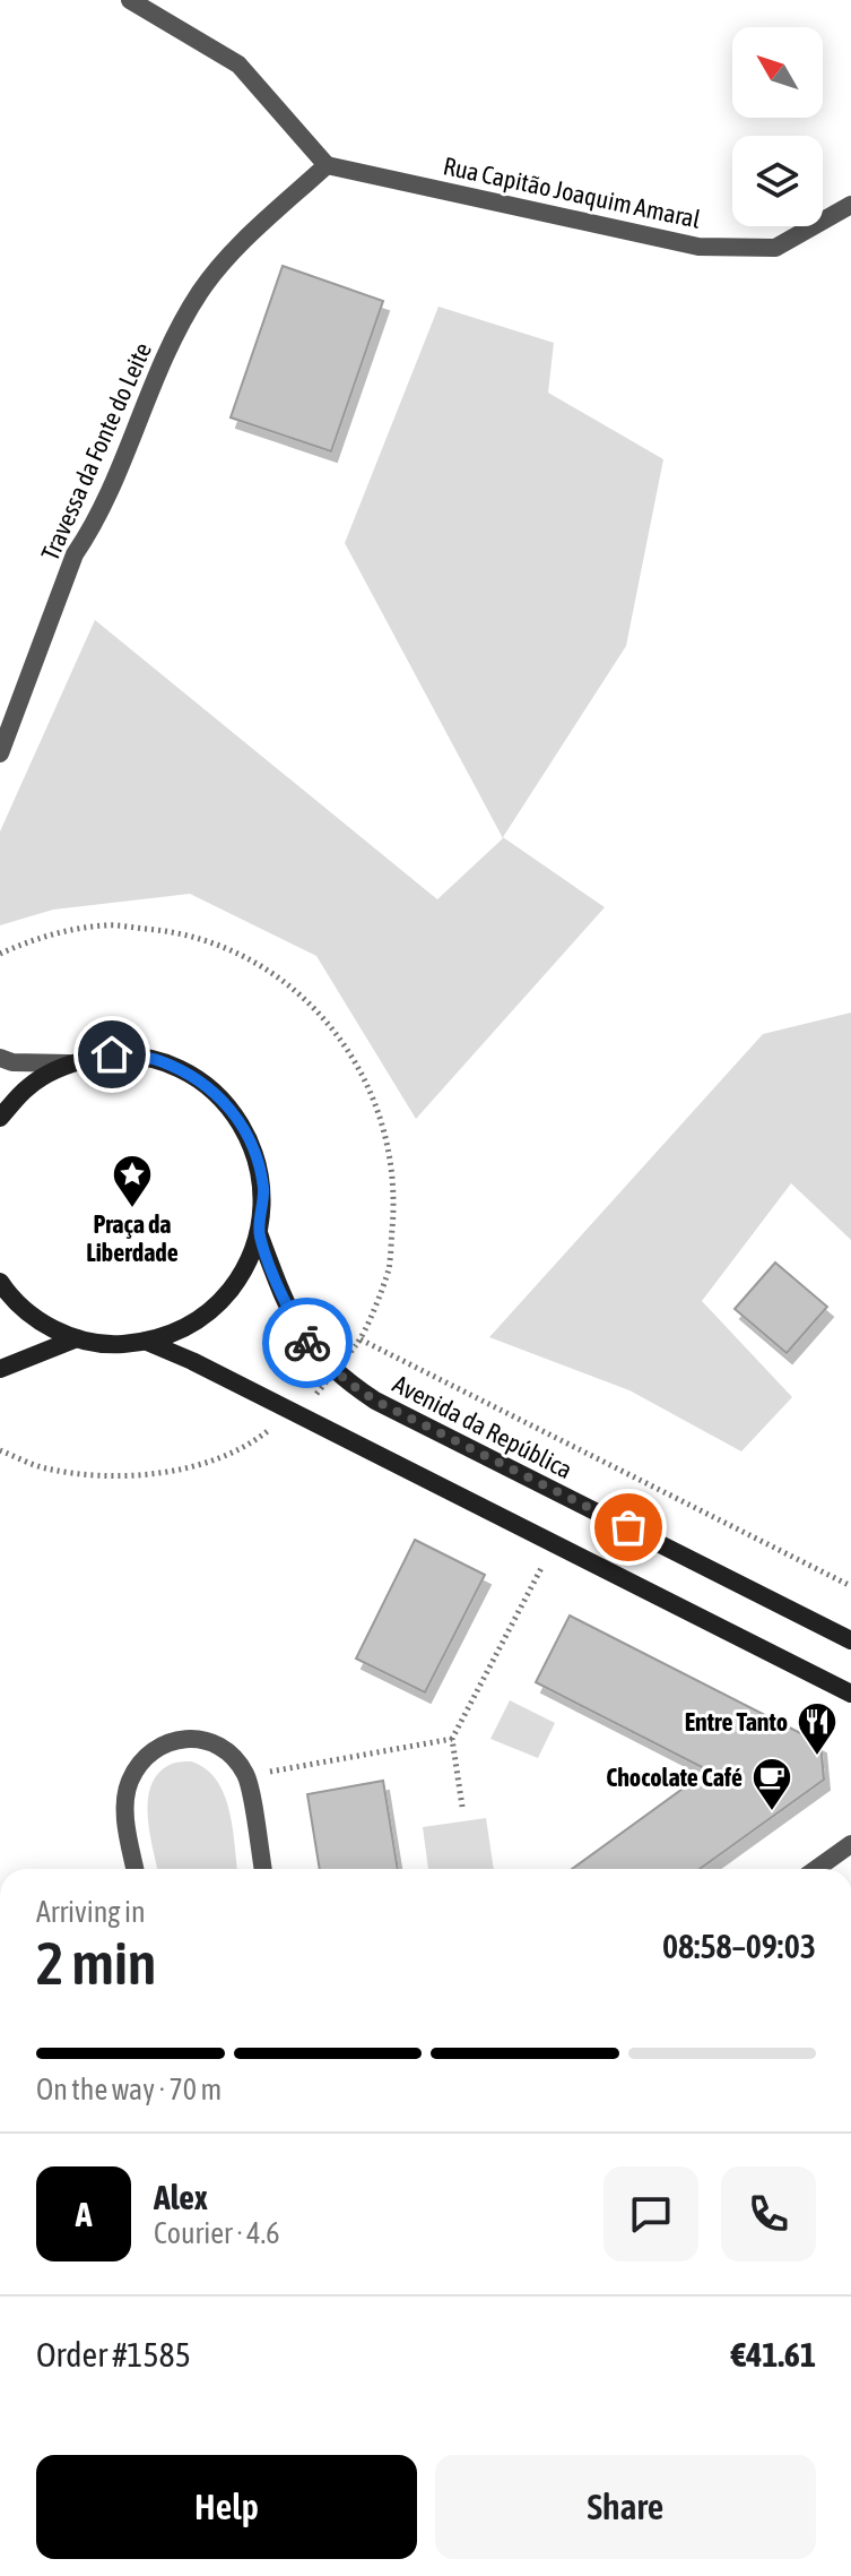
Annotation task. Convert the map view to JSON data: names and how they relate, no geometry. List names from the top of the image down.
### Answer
{
  "streets": {
    "street": ["Rua Capitão Joaquim Amaral", "Travessa da Fonte do Leite", "Avenida da República"]
  },
  "crossings": [
    ["Rua Capitão Joaquim Amaral", "Travessa da Fonte do Leite"]
  ],
  "places": {
    "place": ["Praça da Liberdade"],
    "restaurant": ["Entre Tanto"],
    "cafe": ["Chocolate Café"]
  },
  "north": "top left",
  "page": {
    "heading": ["2 min", "Arriving in", "08:58–09:03"],
    "panel": [
      "Alex",
      "Courier · 4.6",
      "Order #1585",
      "€41.61"
    ],
    "bar": "On the way · 70 m",
    "round": "A",
    "buttons": ["Help", "Share"]
  }
}
